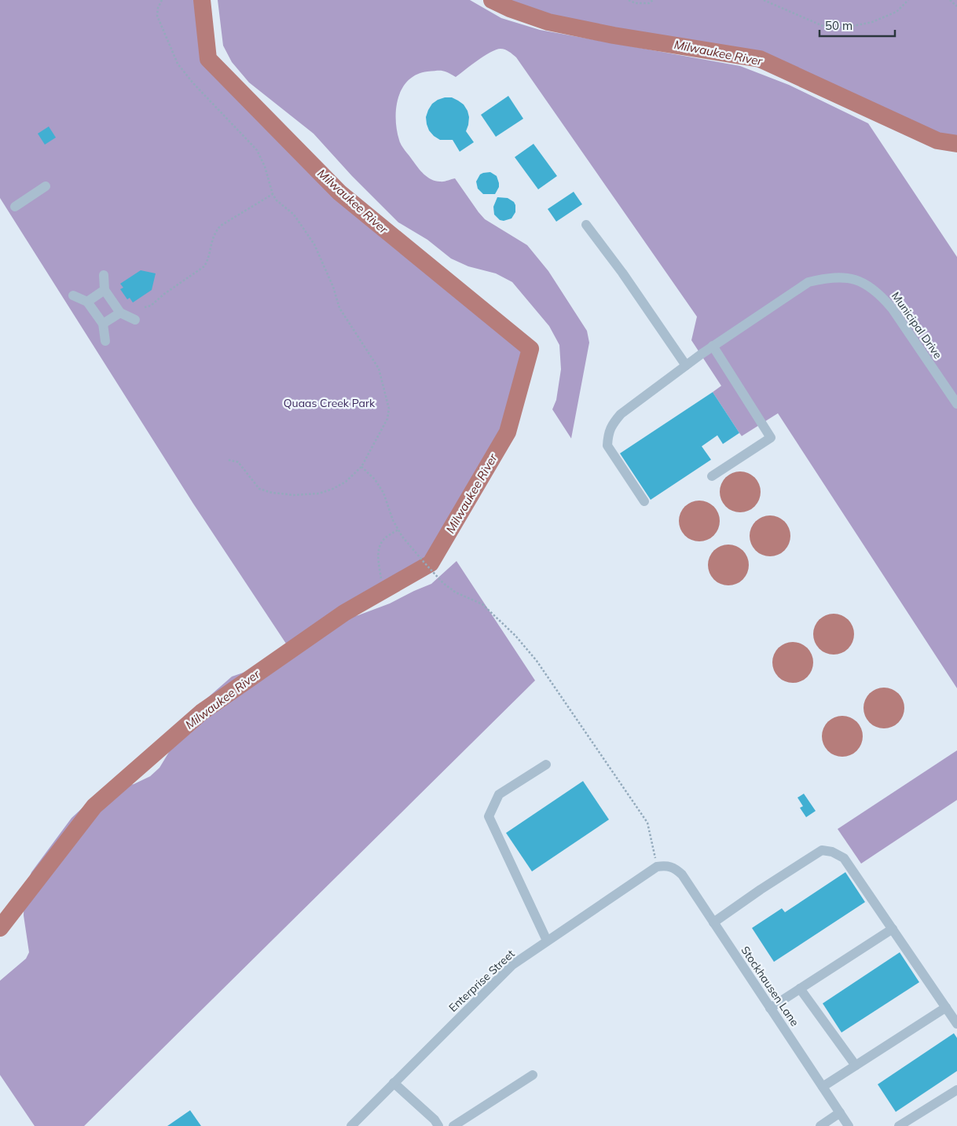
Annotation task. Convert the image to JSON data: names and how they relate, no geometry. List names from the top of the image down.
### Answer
{
  "streets": {
    "street": ["Municipal Drive", "Enterprise Street", "Stockhausen Lane"]
  },
  "crossings": [
    ["Enterprise Street", "Stockhausen Lane"]
  ],
  "water": ["Milwaukee River"],
  "parks": ["Quaas Creek Park"],
  "scale_bar": "50 m"
}
